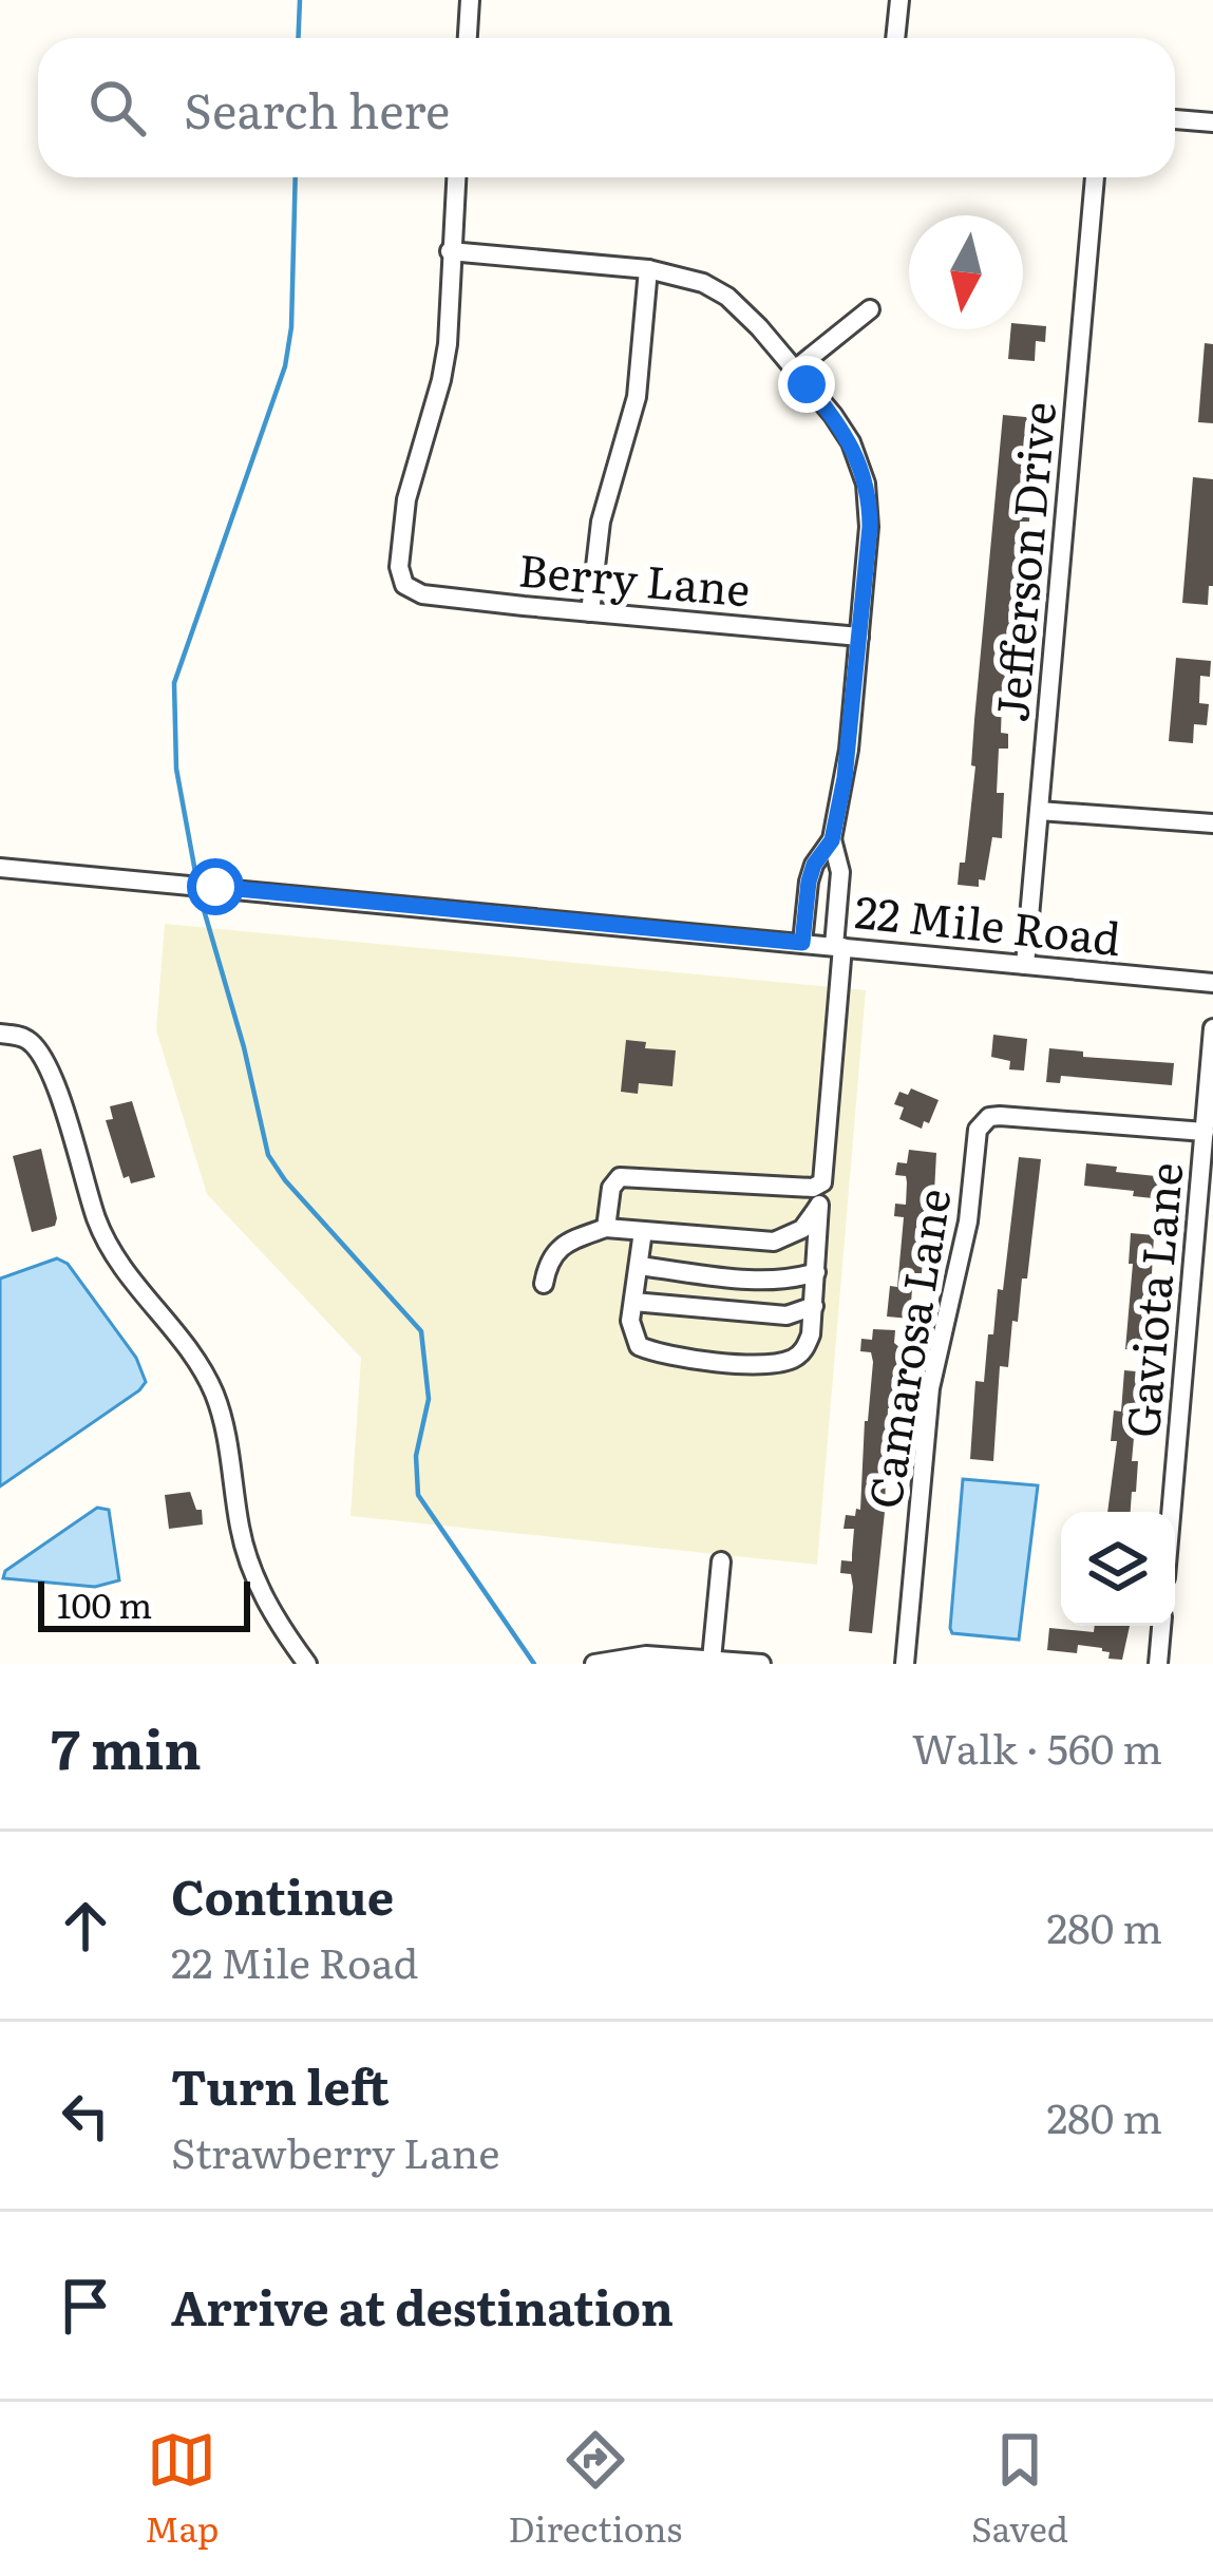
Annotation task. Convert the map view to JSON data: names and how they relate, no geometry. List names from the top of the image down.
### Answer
{
  "streets": {
    "street": [
      "Jefferson Drive",
      "Berry Lane",
      "22 Mile Road",
      "Gaviota Lane",
      "Camarosa Lane"
    ]
  },
  "crossings": [
    ["Jefferson Drive", "22 Mile Road"],
    ["Gaviota Lane", "Camarosa Lane"]
  ],
  "scale_bar": "100 m",
  "north": "bottom",
  "page": {
    "search": "Search here",
    "scale": "100 m",
    "heading": ["7 min", "Walk · 560 m"],
    "list": [
      ["Continue", "22 Mile Road", "280 m"],
      ["Turn left", "Strawberry Lane", "280 m"],
      "Arrive at destination"
    ],
    "nav": ["Map", "Directions", "Saved"]
  }
}
